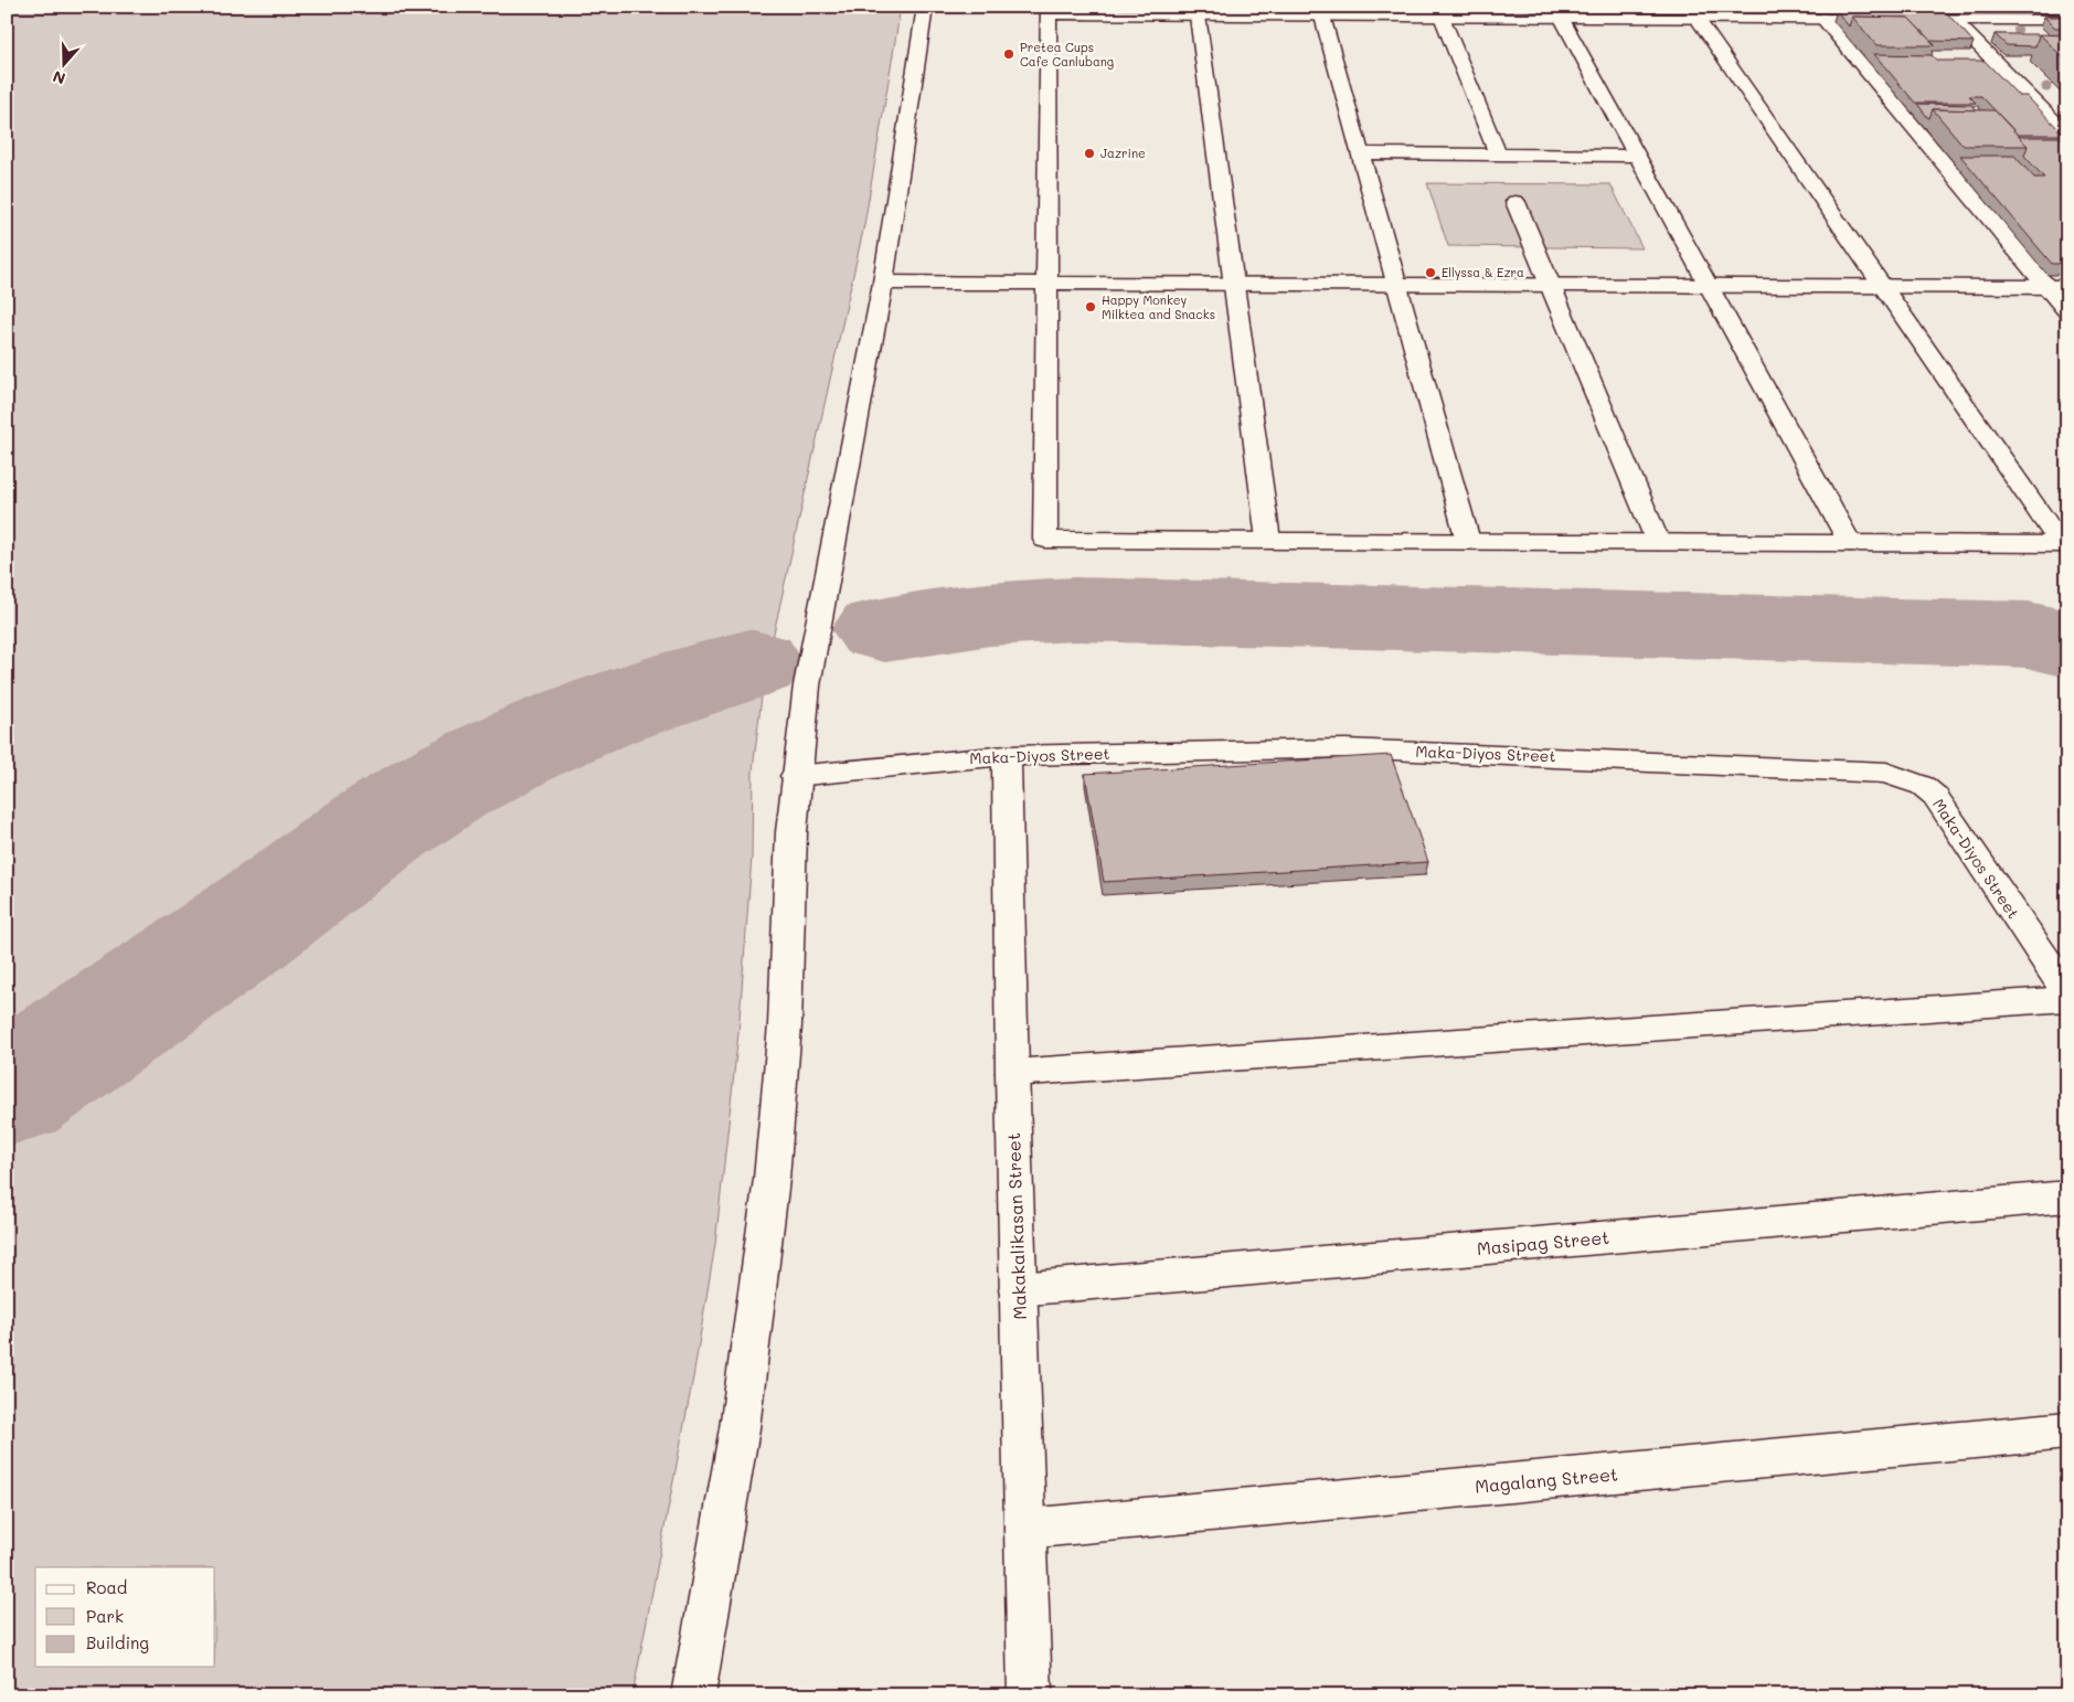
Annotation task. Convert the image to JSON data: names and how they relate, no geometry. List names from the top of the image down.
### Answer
{
  "streets": {
    "street": [
      "Maka-Diyos Street",
      "Makakalikasan Street",
      "Masipag Street",
      "Magalang Street"
    ]
  },
  "crossings": [
    ["Maka-Diyos Street", "Makakalikasan Street"],
    ["Makakalikasan Street", "Masipag Street"],
    ["Makakalikasan Street", "Magalang Street"]
  ],
  "places": [
    "Pretea Cups Cafe Canlubang",
    "Jazrine",
    "Ellyssa & Ezra",
    "Happy Monkey Milktea and Snacks"
  ],
  "legend": ["Road", "Park", "Building"],
  "north": "bottom"
}
